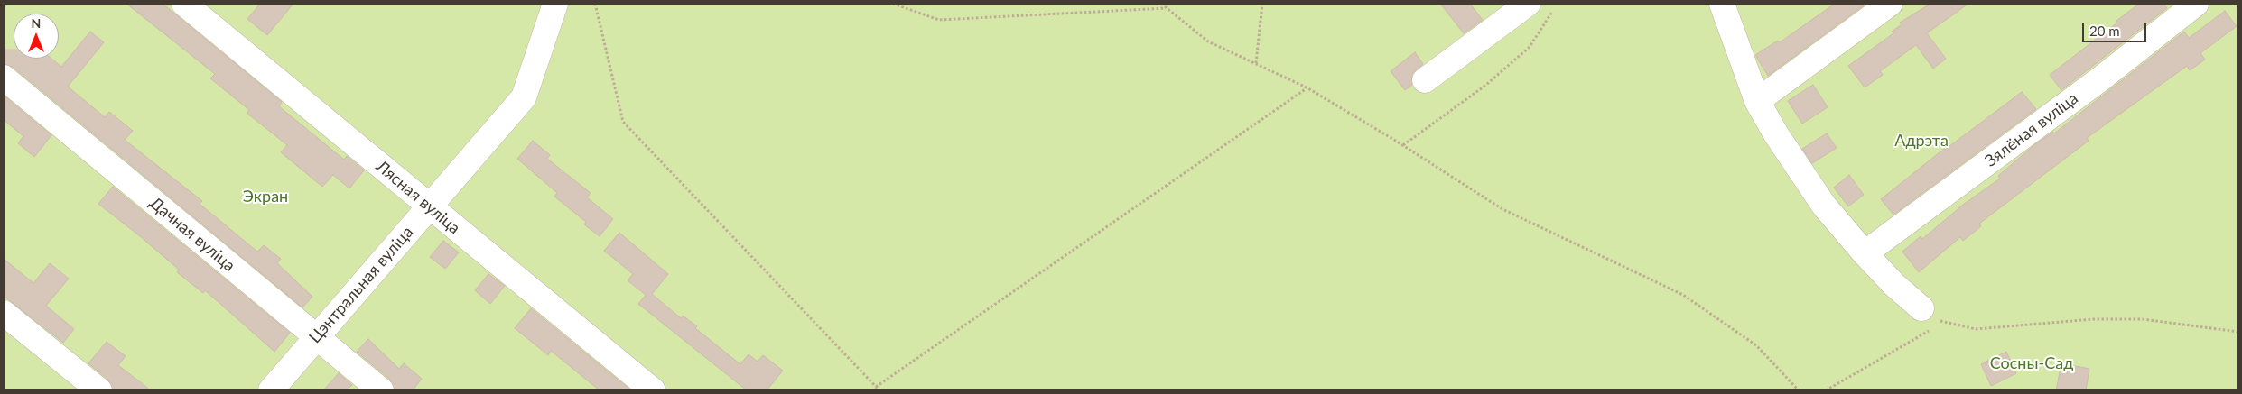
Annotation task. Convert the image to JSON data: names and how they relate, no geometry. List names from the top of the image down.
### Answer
{
  "streets": {
    "street": [
      "Зялёная вуліца",
      "Лясная вуліца",
      "Дачная вуліца",
      "Цэнтральная вуліца"
    ]
  },
  "crossings": [
    ["Лясная вуліца", "Цэнтральная вуліца"],
    ["Дачная вуліца", "Цэнтральная вуліца"]
  ],
  "parks": ["Адрэта", "Экран", "Сосны-Сад"],
  "scale_bar": "20 m",
  "north": "top"
}
